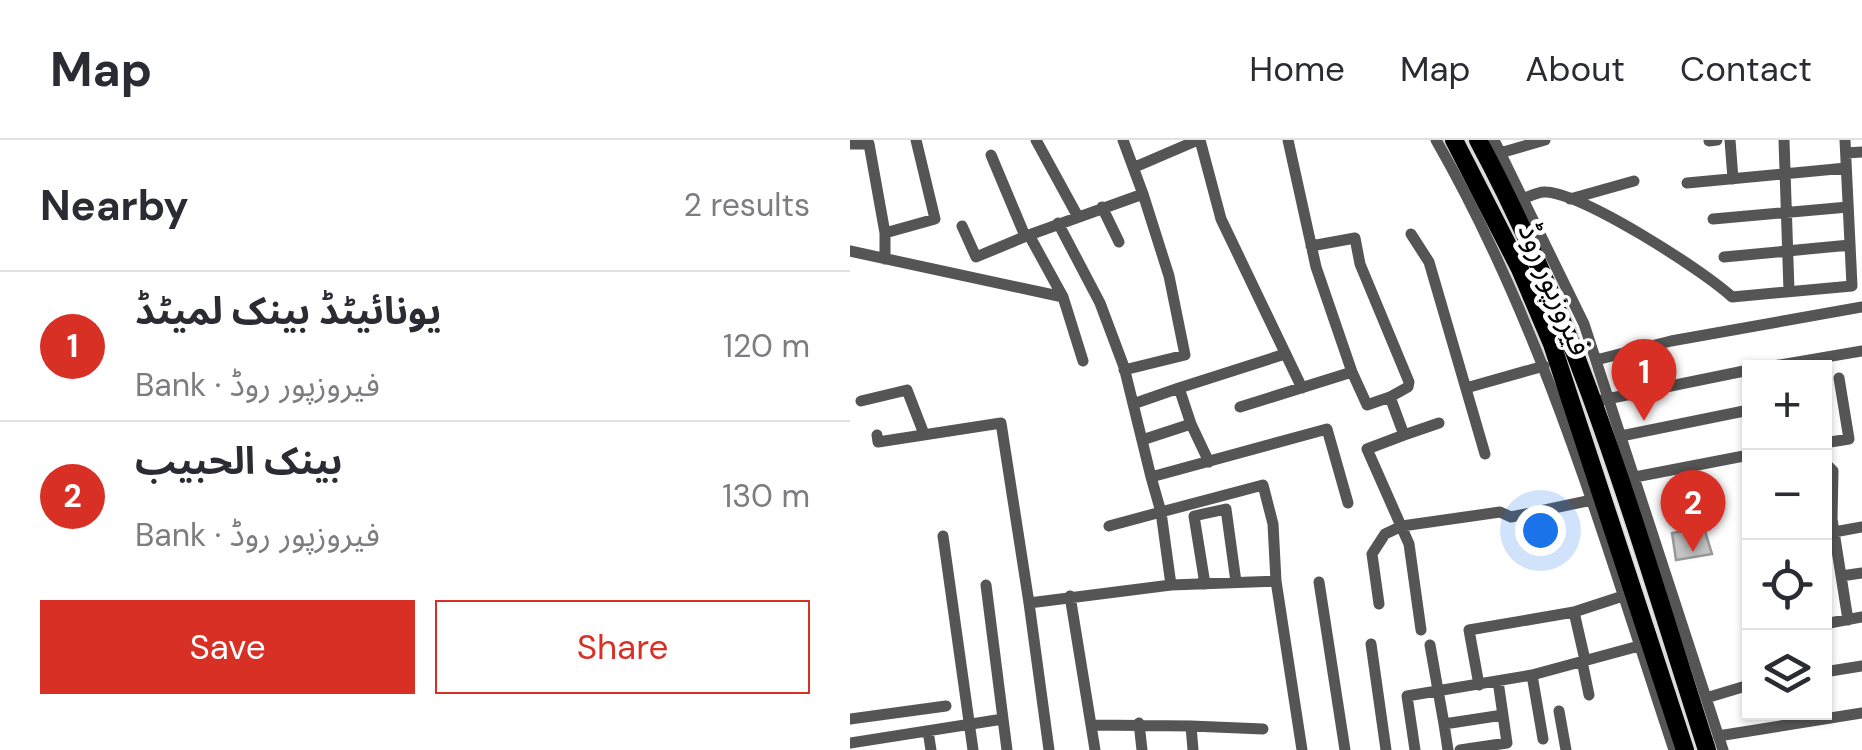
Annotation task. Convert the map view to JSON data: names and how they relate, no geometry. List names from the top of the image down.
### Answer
{
  "streets": {
    "highway": ["فیروزپور روڈ"]
  },
  "page": {
    "header": "Map",
    "nav": [
      "Home",
      "Map",
      "About",
      "Contact"
    ],
    "heading": ["Nearby", "2 results"],
    "list": [
      {
        "mark": "1",
        "name": "یونائیٹڈ بینک لمیٹڈ",
        "note": "Bank · فیروزپور روڈ",
        "value": "120 m"
      },
      {
        "mark": "2",
        "name": "بينک الحبيب",
        "note": "Bank · فیروزپور روڈ",
        "value": "130 m"
      }
    ],
    "pins": ["1", "2"],
    "map_buttons": ["+", "−"],
    "buttons": ["Save", "Share"]
  }
}
